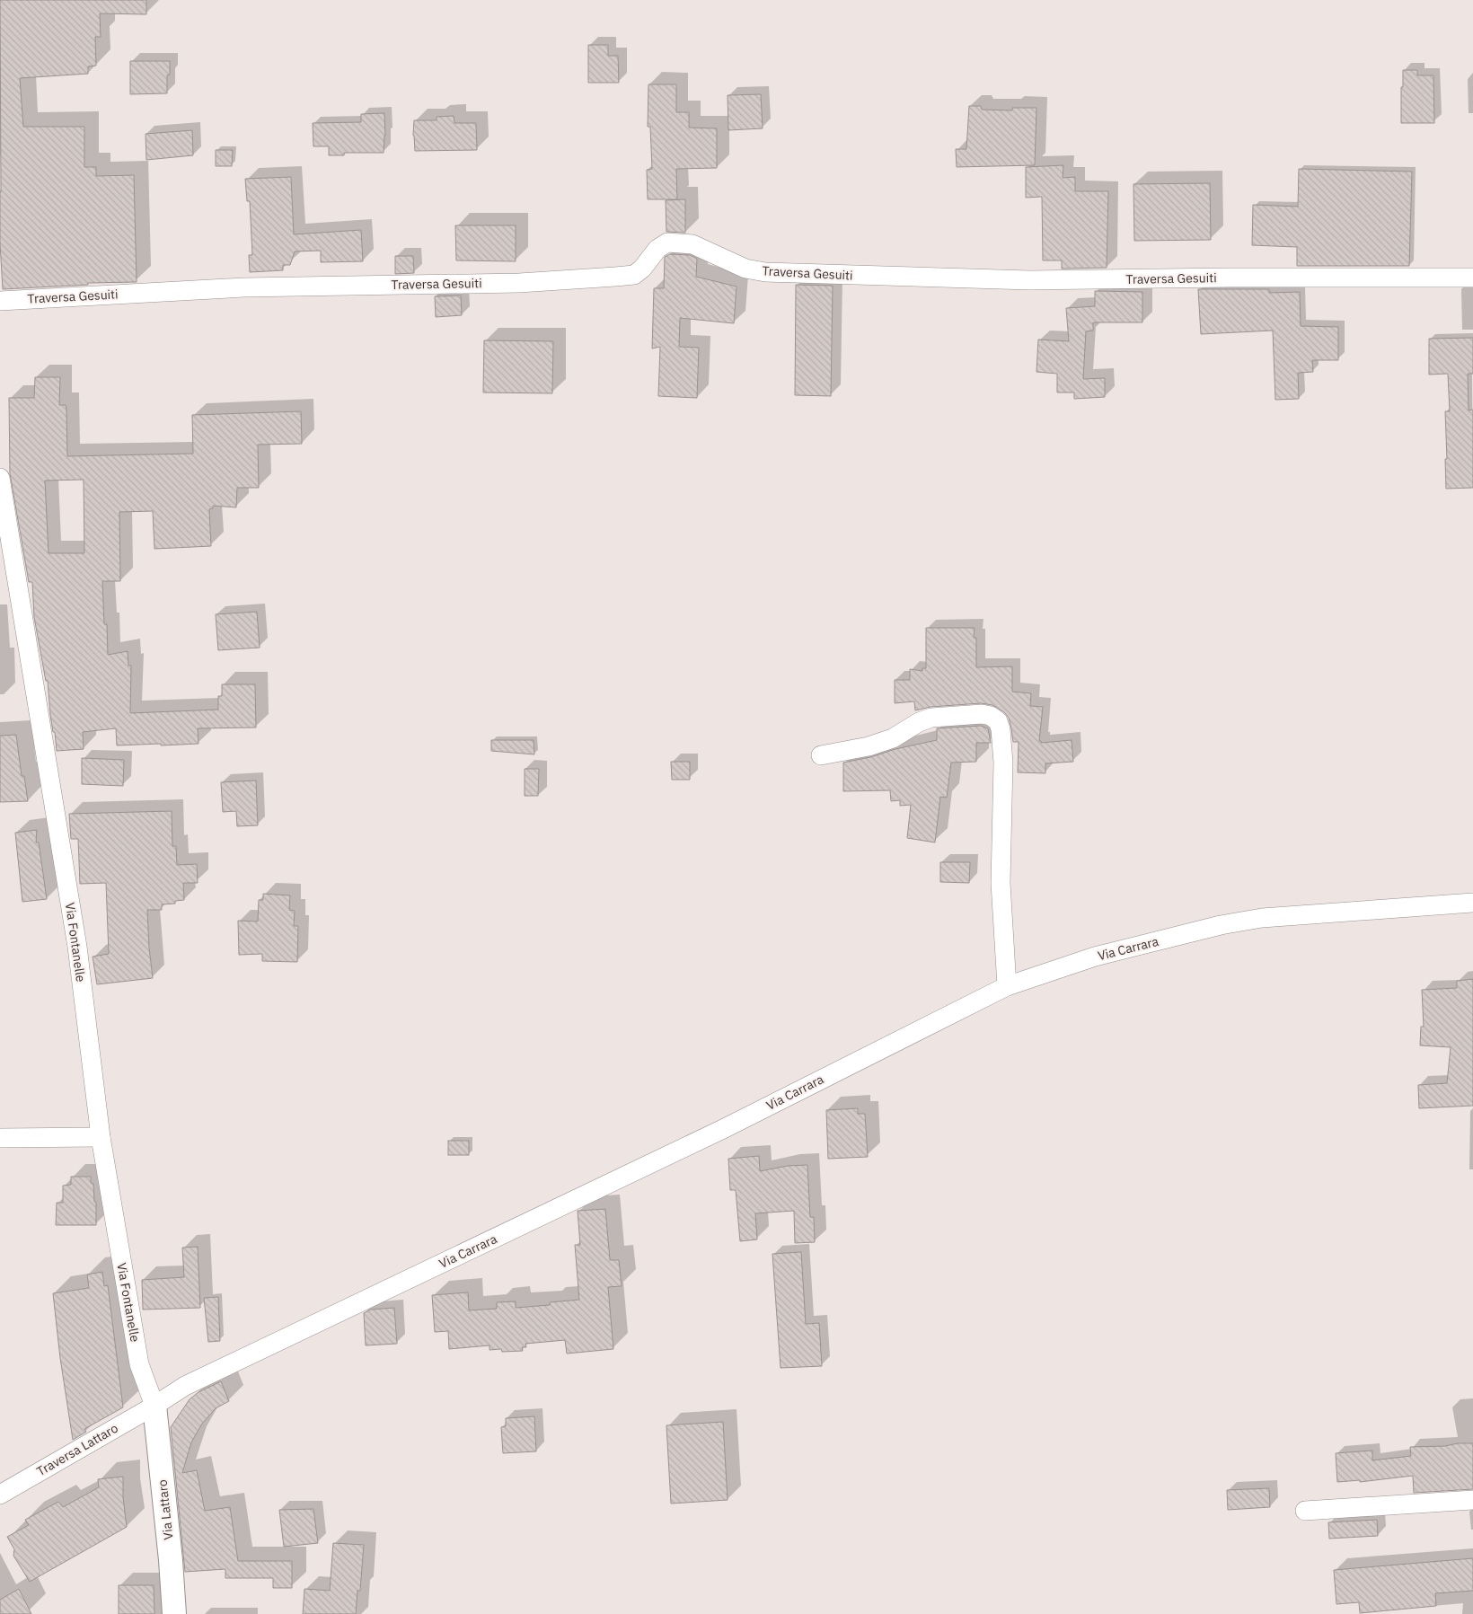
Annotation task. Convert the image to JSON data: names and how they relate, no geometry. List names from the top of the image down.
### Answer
{
  "streets": {
    "street": [
      "Traversa Gesuiti",
      "Via Fontanelle",
      "Via Carrara",
      "Traversa Lattaro",
      "Via Lattaro"
    ]
  },
  "crossings": [
    ["Via Fontanelle", "Via Carrara"],
    ["Via Fontanelle", "Traversa Lattaro"],
    ["Via Fontanelle", "Via Lattaro"],
    ["Via Carrara", "Traversa Lattaro"],
    ["Via Carrara", "Via Lattaro"],
    ["Traversa Lattaro", "Via Lattaro"]
  ]
}
